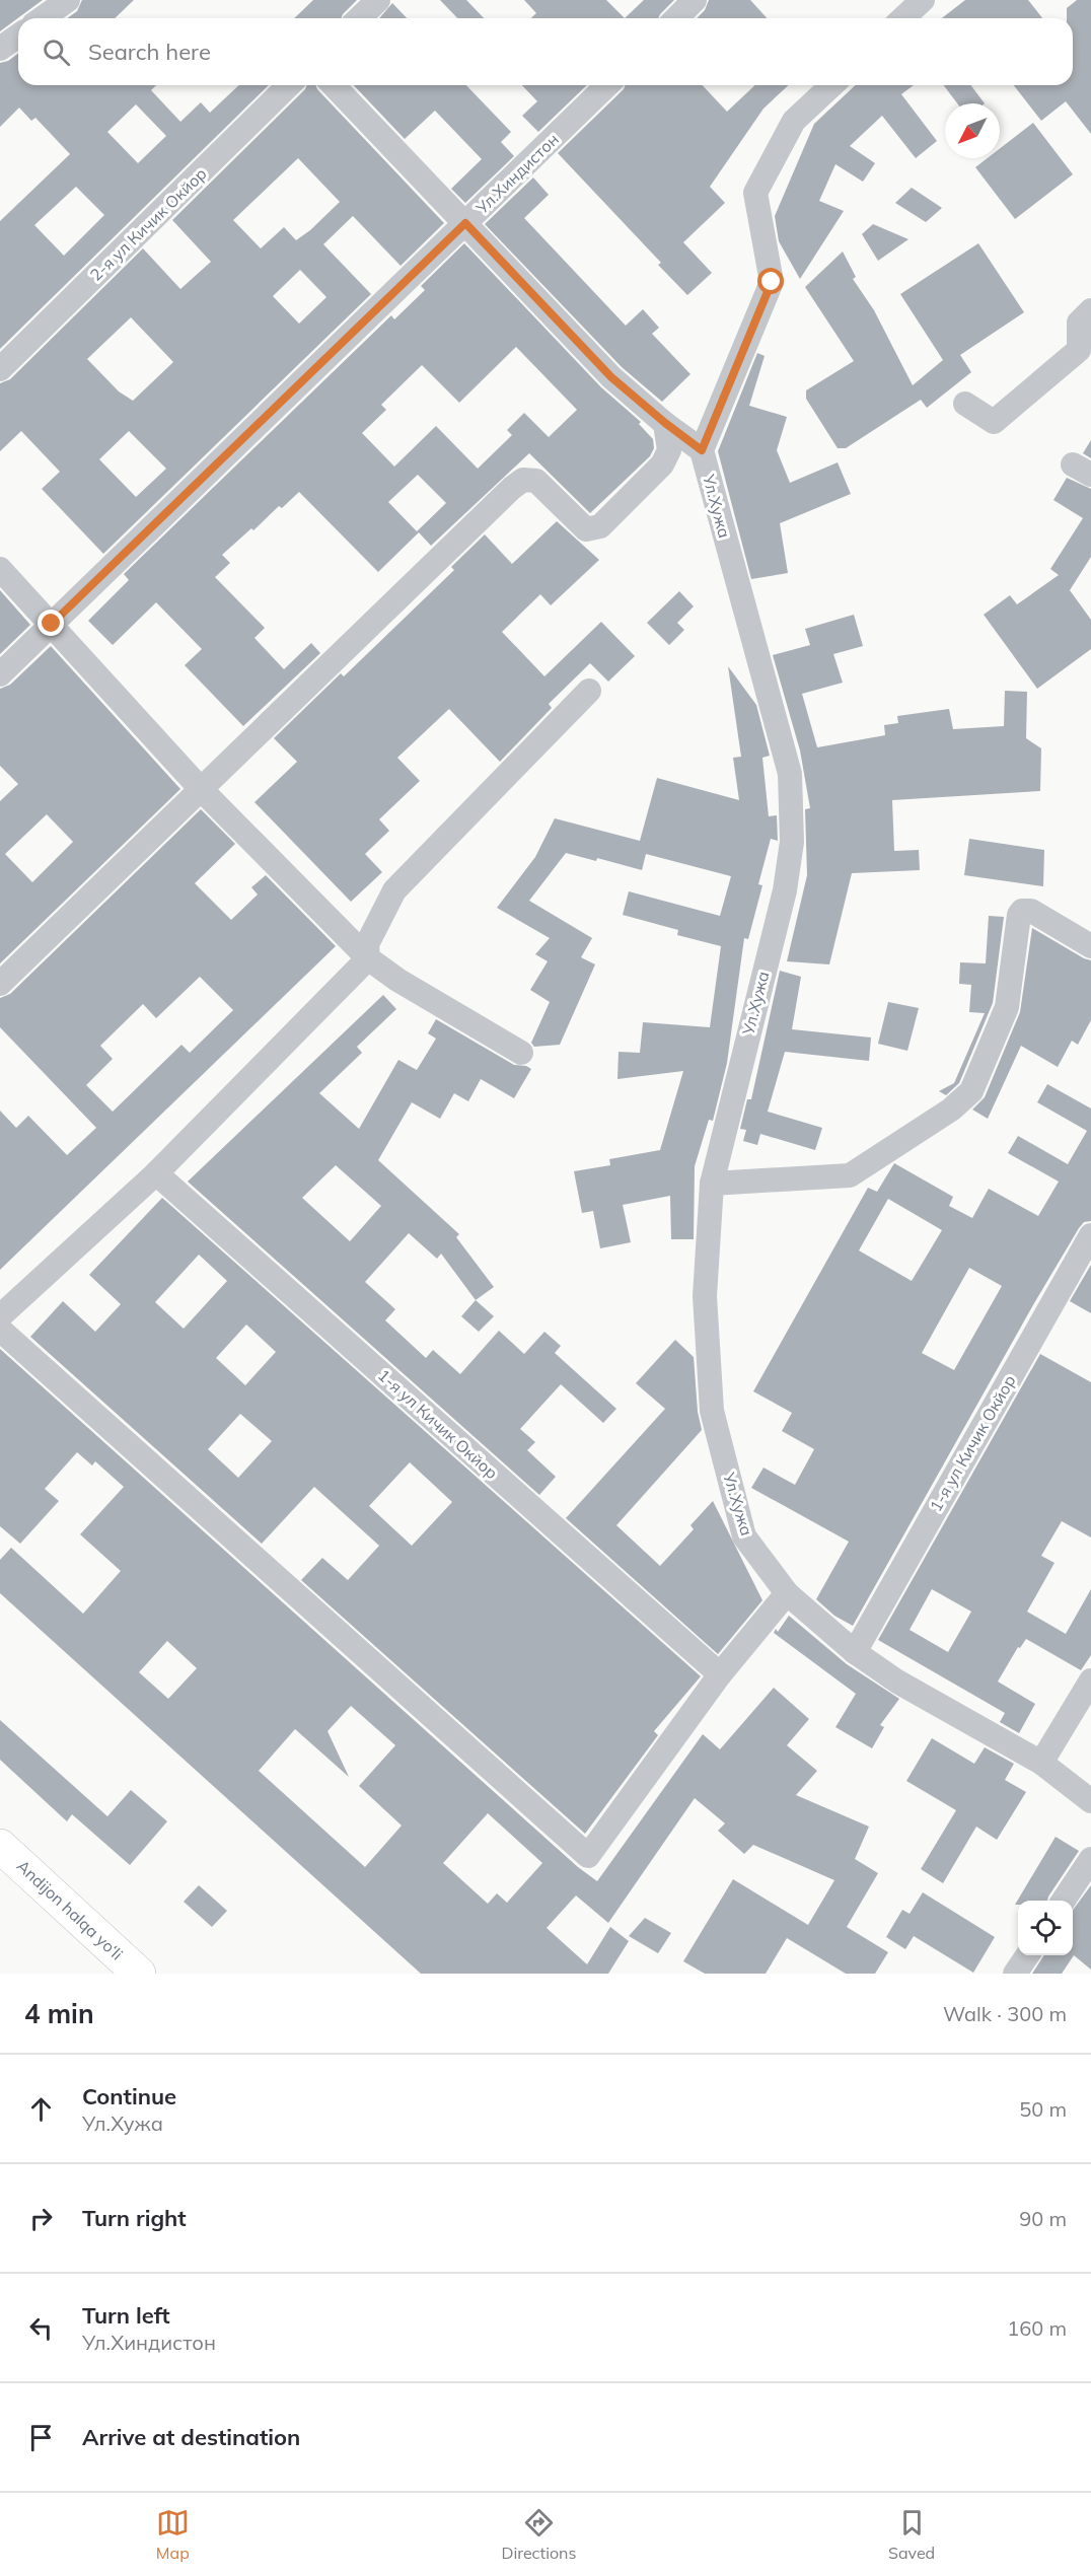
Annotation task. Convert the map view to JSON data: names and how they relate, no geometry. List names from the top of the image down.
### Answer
{
  "streets": {
    "highway": ["Andijon halqa yo‘li"],
    "street": [
      "Ул.Хиндистон",
      "2-я ул Кичик Окйор",
      "Ул.Хужа",
      "1-я ул Кичик Окйор"
    ]
  },
  "crossings": [
    ["Ул.Хужа", "1-я ул Кичик Окйор"]
  ],
  "north": "bottom left",
  "page": {
    "search": "Search here",
    "heading": ["4 min", "Walk · 300 m"],
    "list": [
      ["Continue", "Ул.Хужа", "50 m"],
      ["Turn right", "90 m"],
      ["Turn left", "Ул.Хиндистон", "160 m"],
      "Arrive at destination"
    ],
    "nav": ["Map", "Directions", "Saved"]
  }
}
